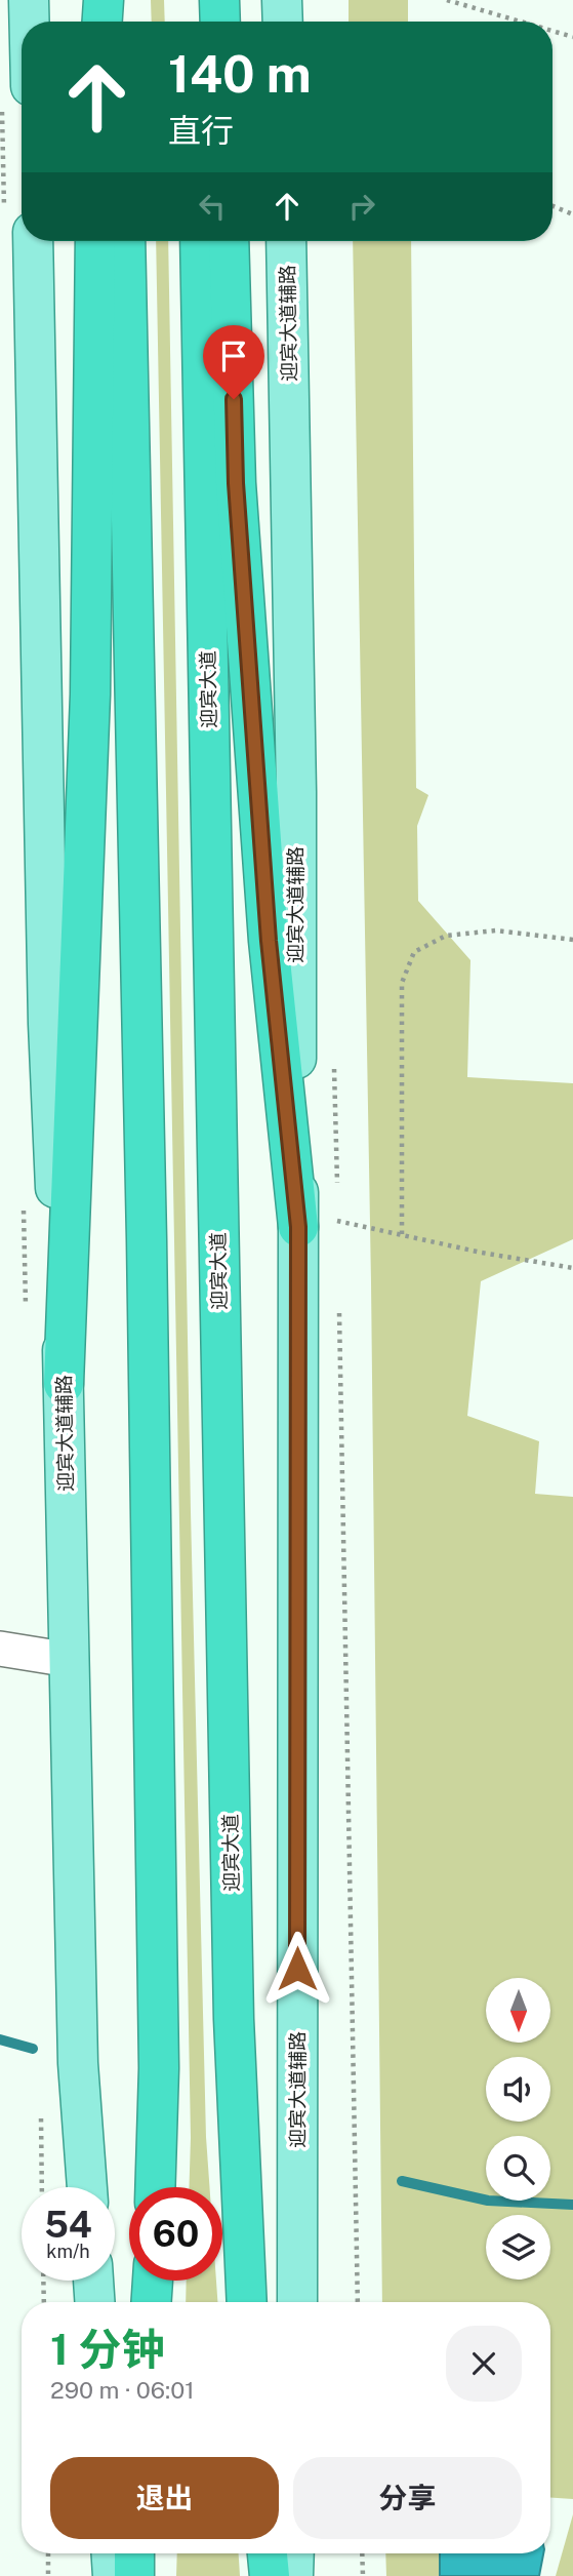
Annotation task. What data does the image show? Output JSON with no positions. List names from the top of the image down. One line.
{"streets":{"highway":["迎宾大道"],"main road":["迎宾大道辅路"]},"north":"bottom","page":{"turn":["140 m","直行"],"speed":"54 km/h","limit":"60","heading":["1 分钟","290 m · 06:01"],"buttons":["退出","分享"]}}
